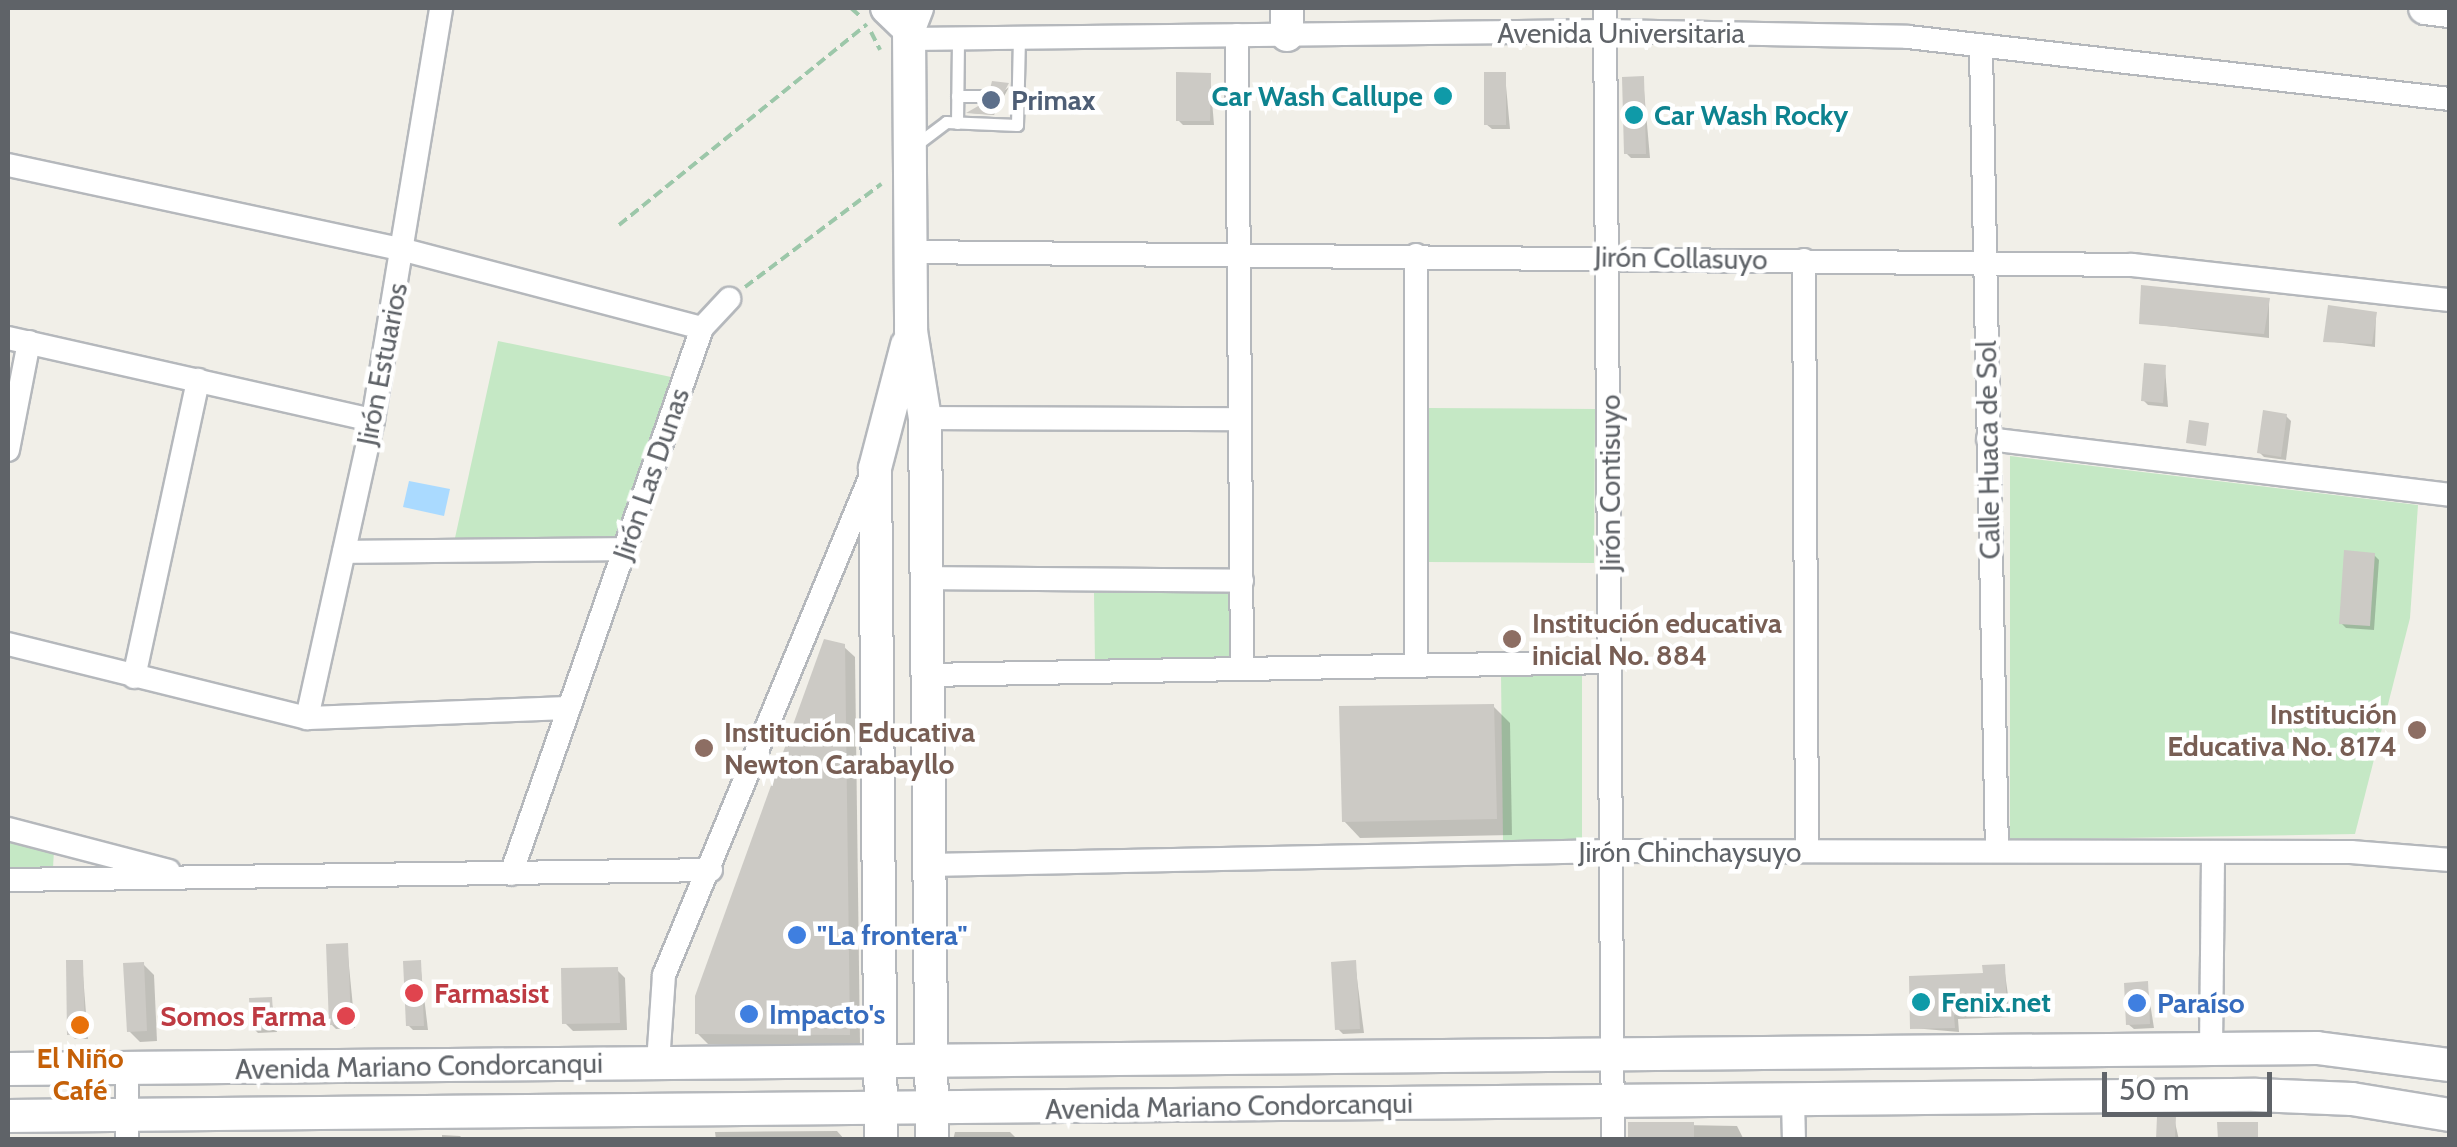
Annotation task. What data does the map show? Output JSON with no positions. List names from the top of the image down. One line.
{"streets":{"main road":["Avenida Mariano Condorcanqui"],"street":["Avenida Universitaria","Jirón Collasuyo","Jirón Estuarios","Calle Huaca de Sol","Jirón Las Dunas","Jirón Contisuyo","Jirón Chinchaysuyo"]},"crossings":[["Avenida Universitaria","Calle Huaca de Sol"],["Avenida Universitaria","Jirón Contisuyo"],["Jirón Collasuyo","Calle Huaca de Sol"],["Jirón Collasuyo","Jirón Contisuyo"],["Calle Huaca de Sol","Jirón Chinchaysuyo"],["Jirón Contisuyo","Jirón Chinchaysuyo"],["Jirón Contisuyo","Avenida Mariano Condorcanqui"]],"places":["Car Wash Callupe","Primax","Car Wash Rocky","Institución educativa inicial No. 884","Institución Educativa No. 8174","Institución Educativa Newton Carabayllo","\"La frontera\"","Farmasist","Fenix.net","Paraíso","Impacto's","Somos Farma","El Niño Café"],"scale_bar":"50 m"}
